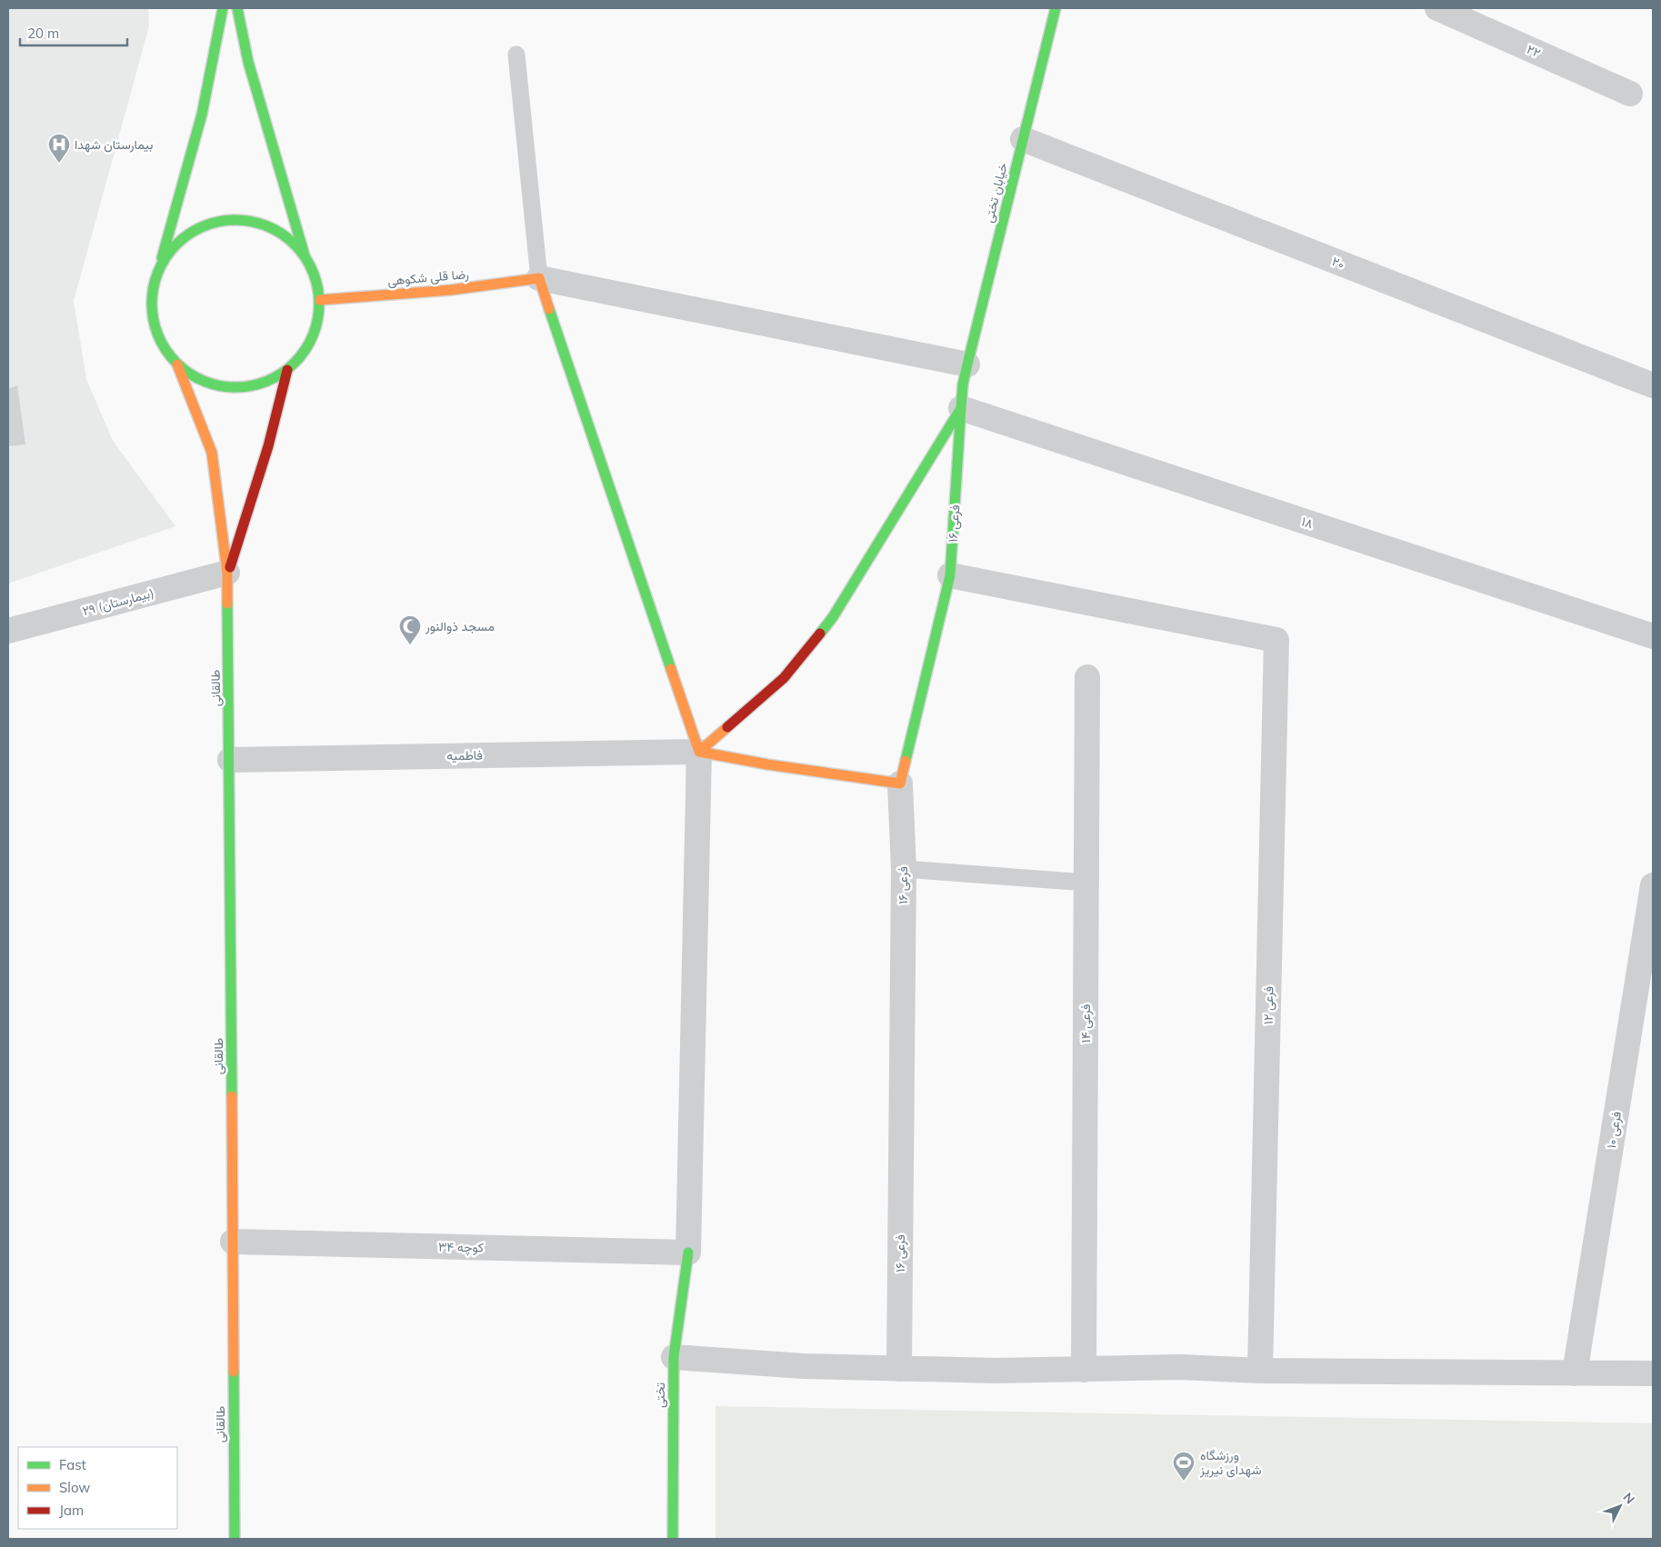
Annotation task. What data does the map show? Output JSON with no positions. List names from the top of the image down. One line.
{"streets":{"main road":["خیابان تختی","رضا قلی شکوهی","فرعی ۱۶","طالقانی","تختی"],"street":["۲۲","۲۰","۱۸","۲۹ (بیمارستان)","فاطمیه","فرعی ۱۲","فرعی ۱۴","فرعی ۱۰","کوچه ۳۴"]},"crossings":[["خیابان تختی","۲۰"],["خیابان تختی","۱۸"],["خیابان تختی","فرعی ۱۶"],["رضا قلی شکوهی","۱۸"],["۱۸","فرعی ۱۶"],["فرعی ۱۶","فرعی ۱۲"],["۲۹ (بیمارستان)","طالقانی"],["طالقانی","فاطمیه"],["طالقانی","کوچه ۳۴"],["کوچه ۳۴","تختی"]],"places":{"hospital":["بیمارستان شهدا"],"mosque":["مسجد ذوالنور"],"sports":["ورزشگاه شهدای نیریز"]},"legend":["Fast","Slow","Jam"],"scale_bar":"20 m","north":"top right"}
